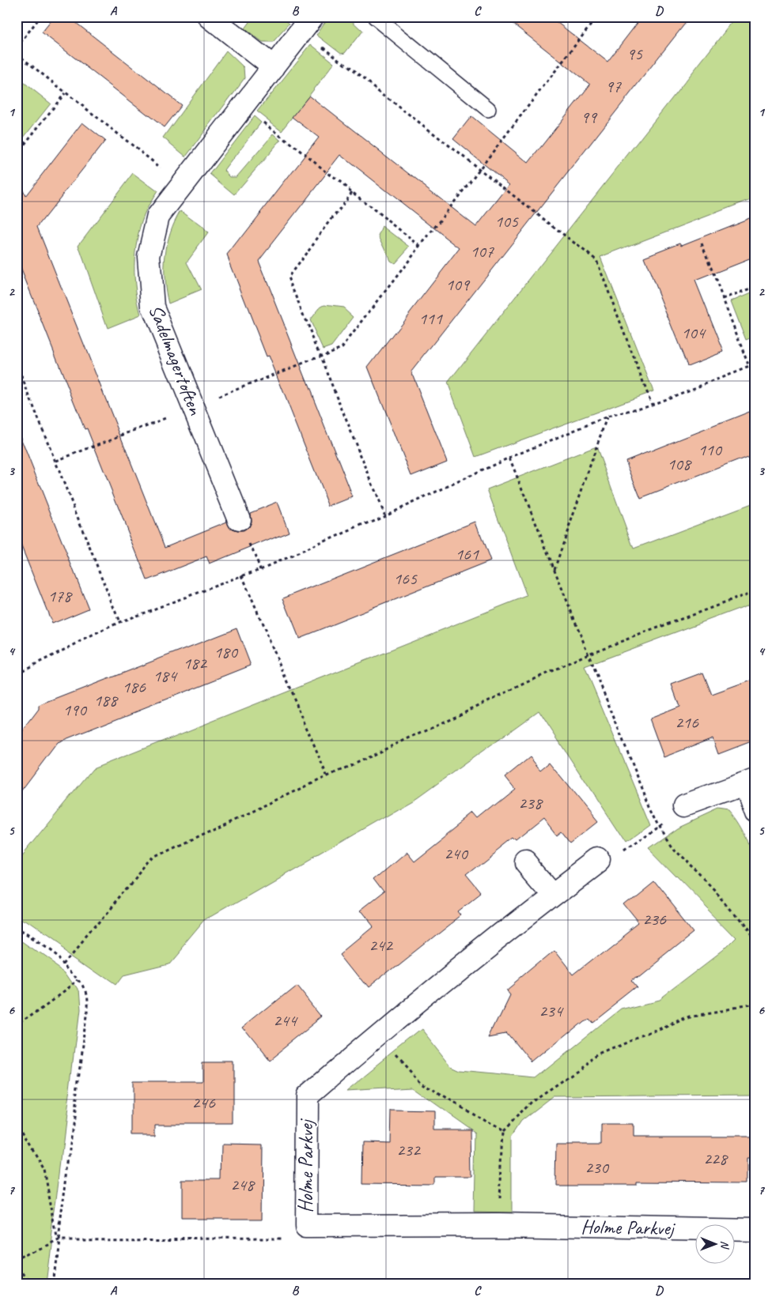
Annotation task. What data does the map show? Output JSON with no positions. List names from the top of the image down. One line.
{"streets":{"street":["Sadelmagertoften","Holme Parkvej"]},"house_numbers":["95","97","99","105","107","109","111","104","110","108","161","165","178","180","182","184","186","188","190","216","238","240","236","242","234","244","246","232","228","230","248"],"north":"right","grid":{"columns":["A","B","C","D"],"rows":["1","2","3","4","5","6","7"]}}
